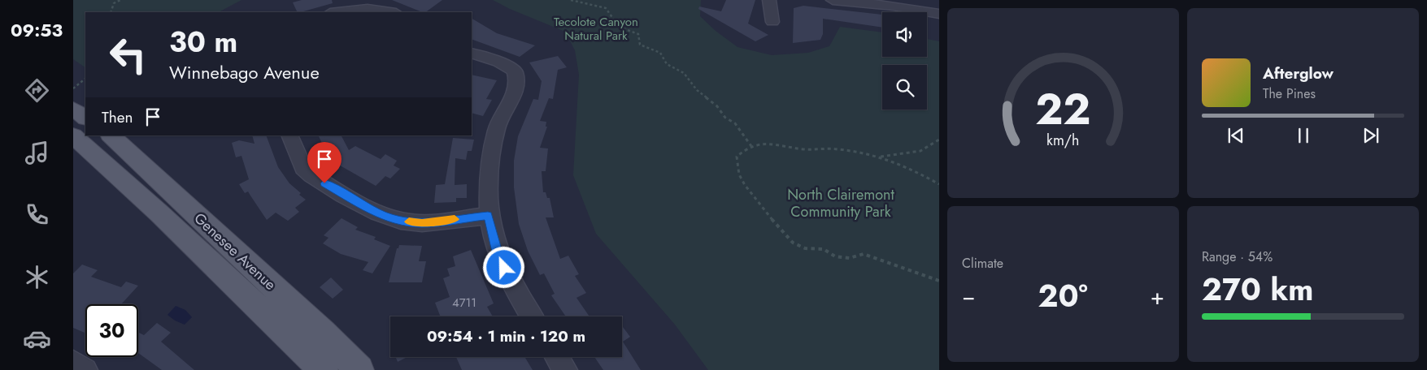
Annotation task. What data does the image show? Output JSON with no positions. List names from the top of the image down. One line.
{"streets":{"main road":["Genesee Avenue"]},"parks":["Tecolote Canyon Natural Park","North Clairemont Community Park"],"house_numbers":["4711"],"page":{"tabs":"09:53","turn":["30 m","Winnebago Avenue"],"song":["Afterglow","The Pines"],"then":"Then","tile":["Climate",["Range · 54%","270 km"]],"heat":["−","20°","+"],"limit":"30","trip":"09:54 · 1 min · 120 m","gauge":["22","km/h"]}}
